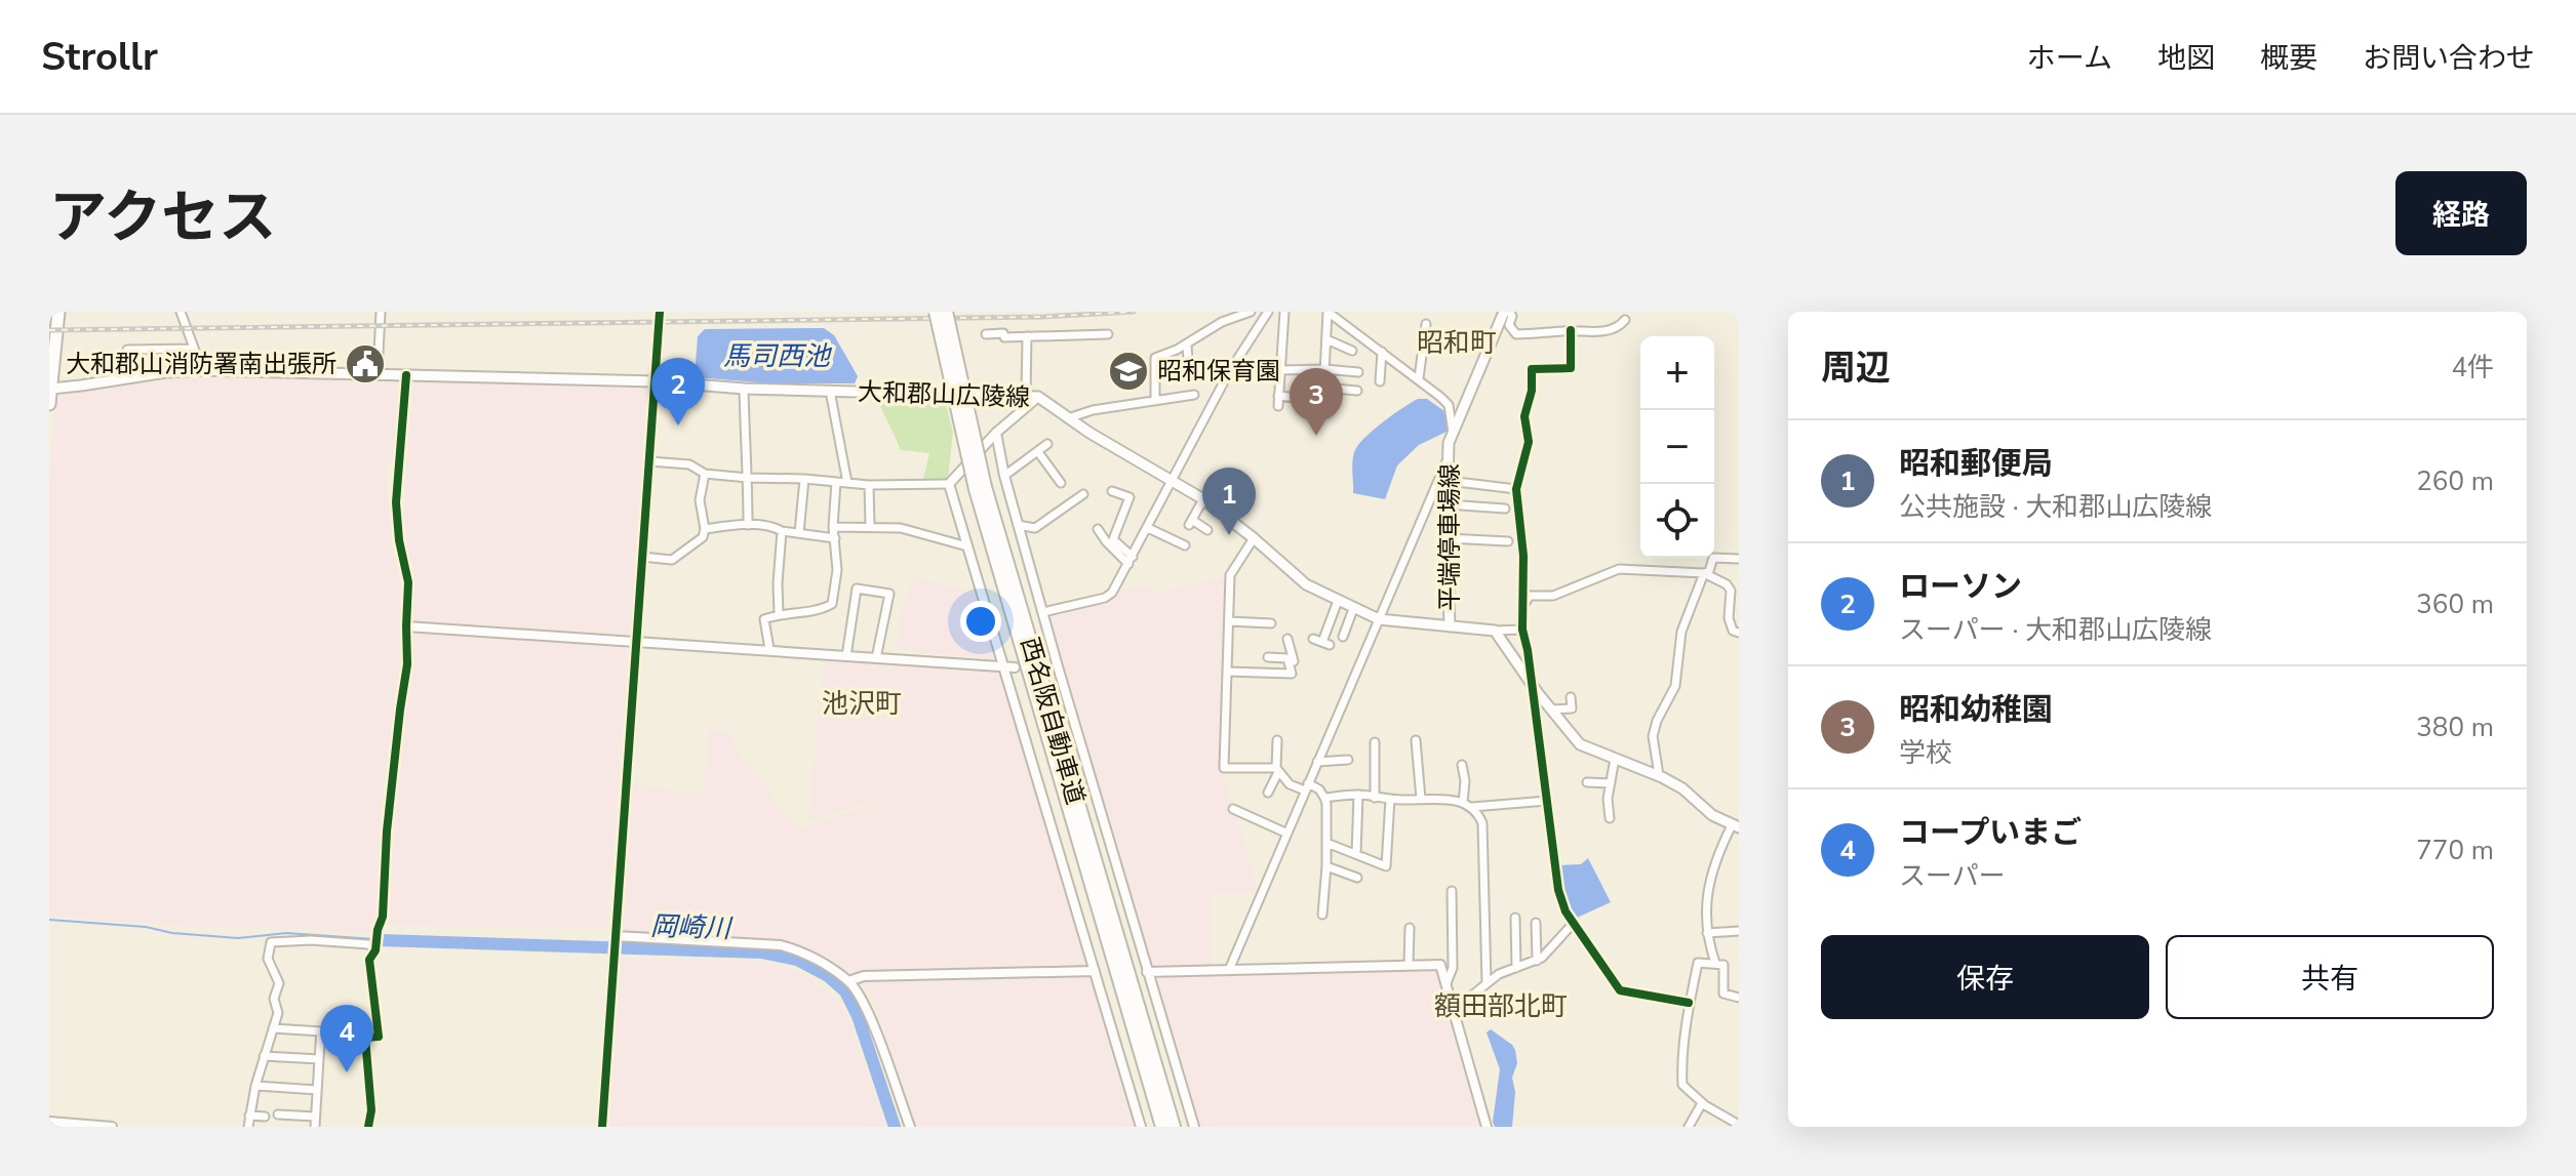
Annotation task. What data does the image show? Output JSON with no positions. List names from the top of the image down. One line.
{"streets":{"highway":["西名阪自動車道"],"main road":["大和郡山広陵線","平端停車場線"]},"crossings":[["大和郡山広陵線","平端停車場線"]],"districts":["昭和町","池沢町","額田部北町"],"water":["馬司西池","岡崎川"],"places":{"public building":["大和郡山消防署南出張所"],"school or university":["昭和保育園"]},"page":{"header":"Strollr","nav":["ホーム","地図","概要","お問い合わせ"],"title":"アクセス","buttons":["経路",["保存","共有"]],"heading":["周辺","4件"],"map_buttons":["+","−"],"pins":["2","3","1","4"],"list":[{"mark":"1","name":"昭和郵便局","note":"公共施設 · 大和郡山広陵線","value":"260 m"},{"mark":"2","name":"ローソン","note":"スーパー · 大和郡山広陵線","value":"360 m"},{"mark":"3","name":"昭和幼稚園","note":"学校","value":"380 m"},{"mark":"4","name":"コープいまご","note":"スーパー","value":"770 m"}]}}
